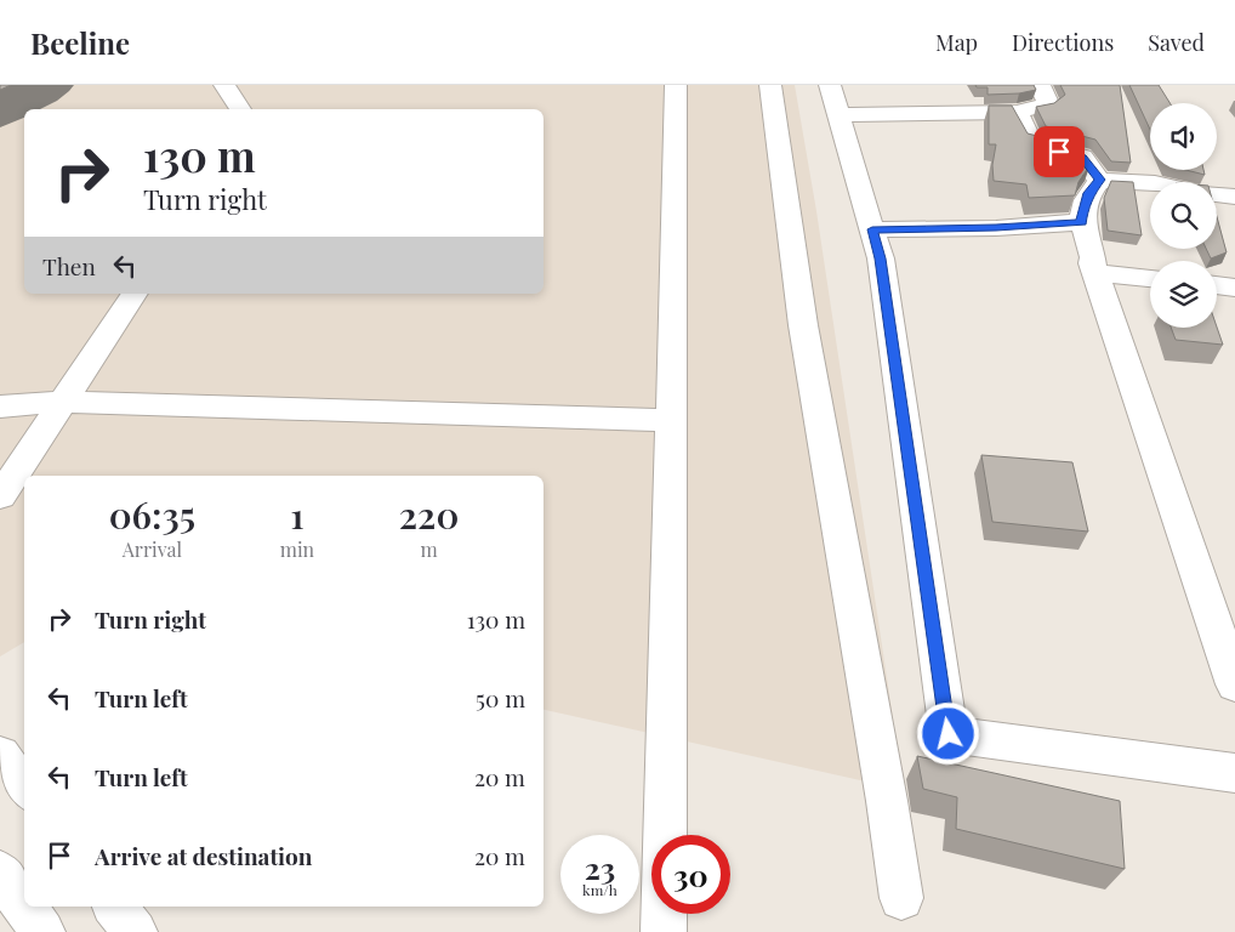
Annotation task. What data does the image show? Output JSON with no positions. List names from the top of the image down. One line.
{"page":{"header":"Beeline","nav":["Map","Directions","Saved"],"turn":["130 m","Turn right"],"then":"Then","eta":["06:35","Arrival","1","min","220","m"],"list":[{"name":"Turn right","value":"130 m"},{"name":"Turn left","value":"50 m"},{"name":"Turn left","value":"20 m"},{"name":"Arrive at destination","value":"20 m"}],"speed":"23 km/h","limit":"30"}}
